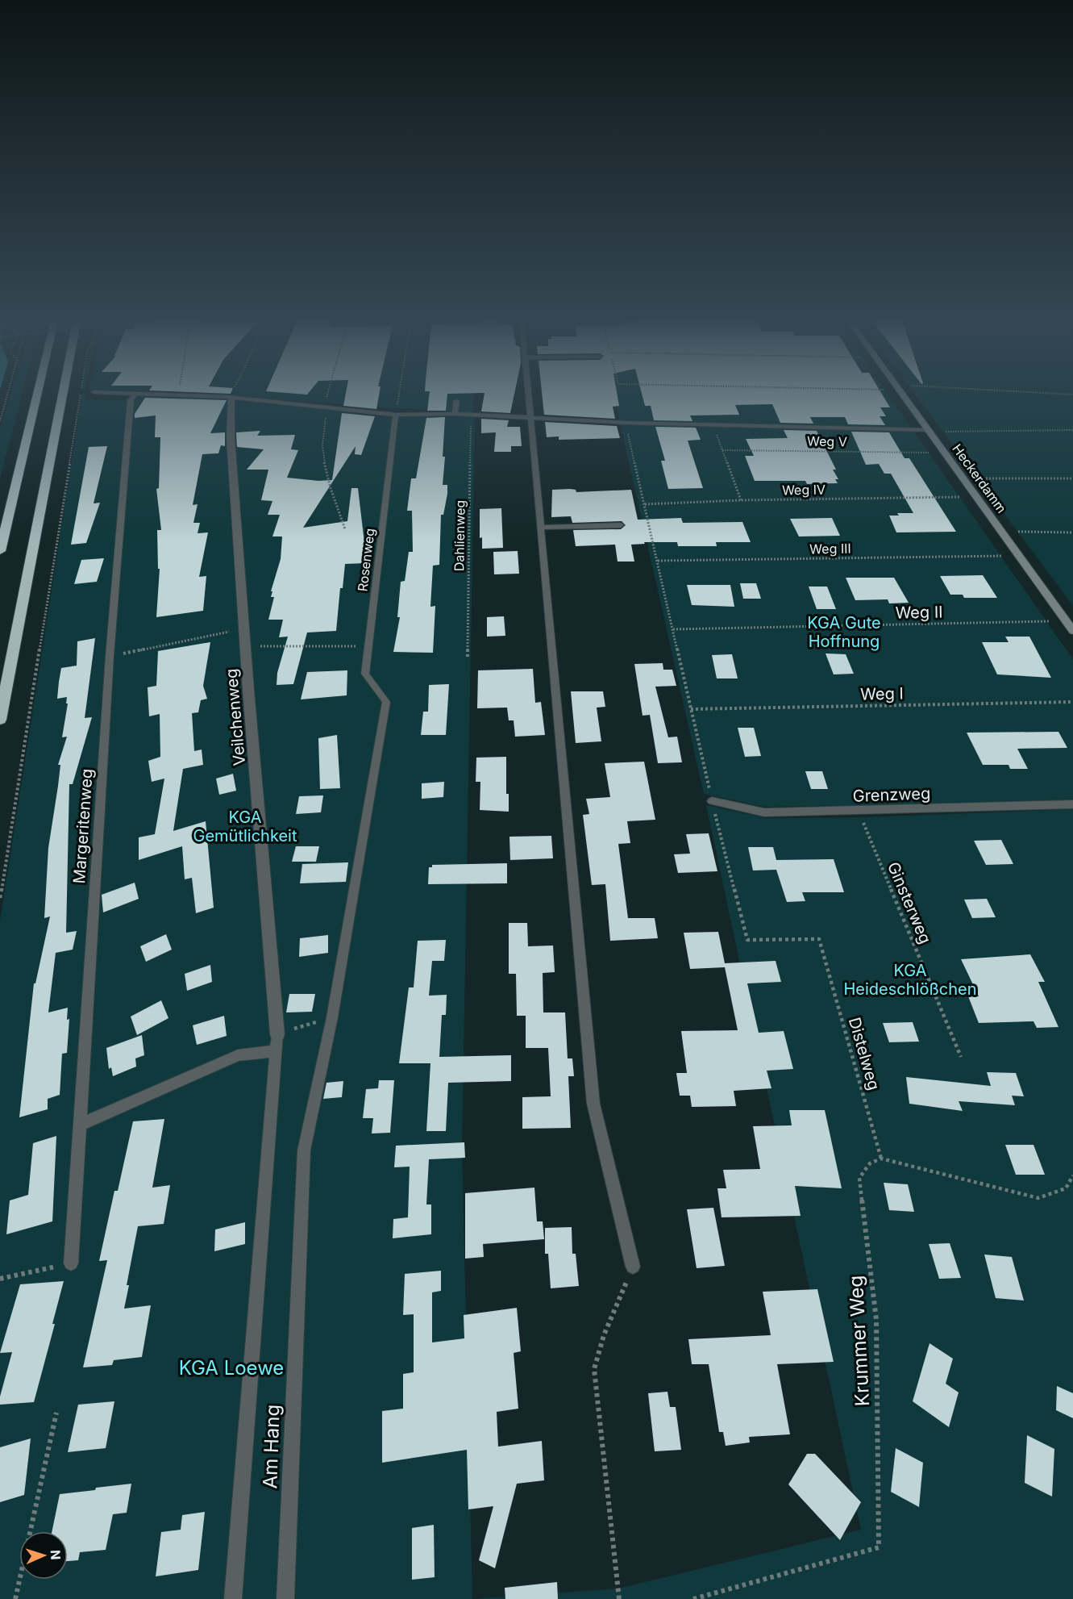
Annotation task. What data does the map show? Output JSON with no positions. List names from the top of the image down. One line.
{"streets":{"street":["Heckerdamm","Veilchenweg"],"lane":["Rosenweg","Grenzweg","Margeritenweg","Am Hang"],"path":["Weg V","Weg IV","Dahlienweg","Weg III","Weg II","Weg I","Ginsterweg","Distelweg","Krummer Weg"]},"crossings":[["Rosenweg","Am Hang"],["Grenzweg","Ginsterweg"],["Grenzweg","Distelweg"],["Distelweg","Krummer Weg"]],"parks":["KGA Gute Hoffnung","KGA Gemütlichkeit","KGA Heideschlößchen","KGA Loewe"],"north":"right"}
